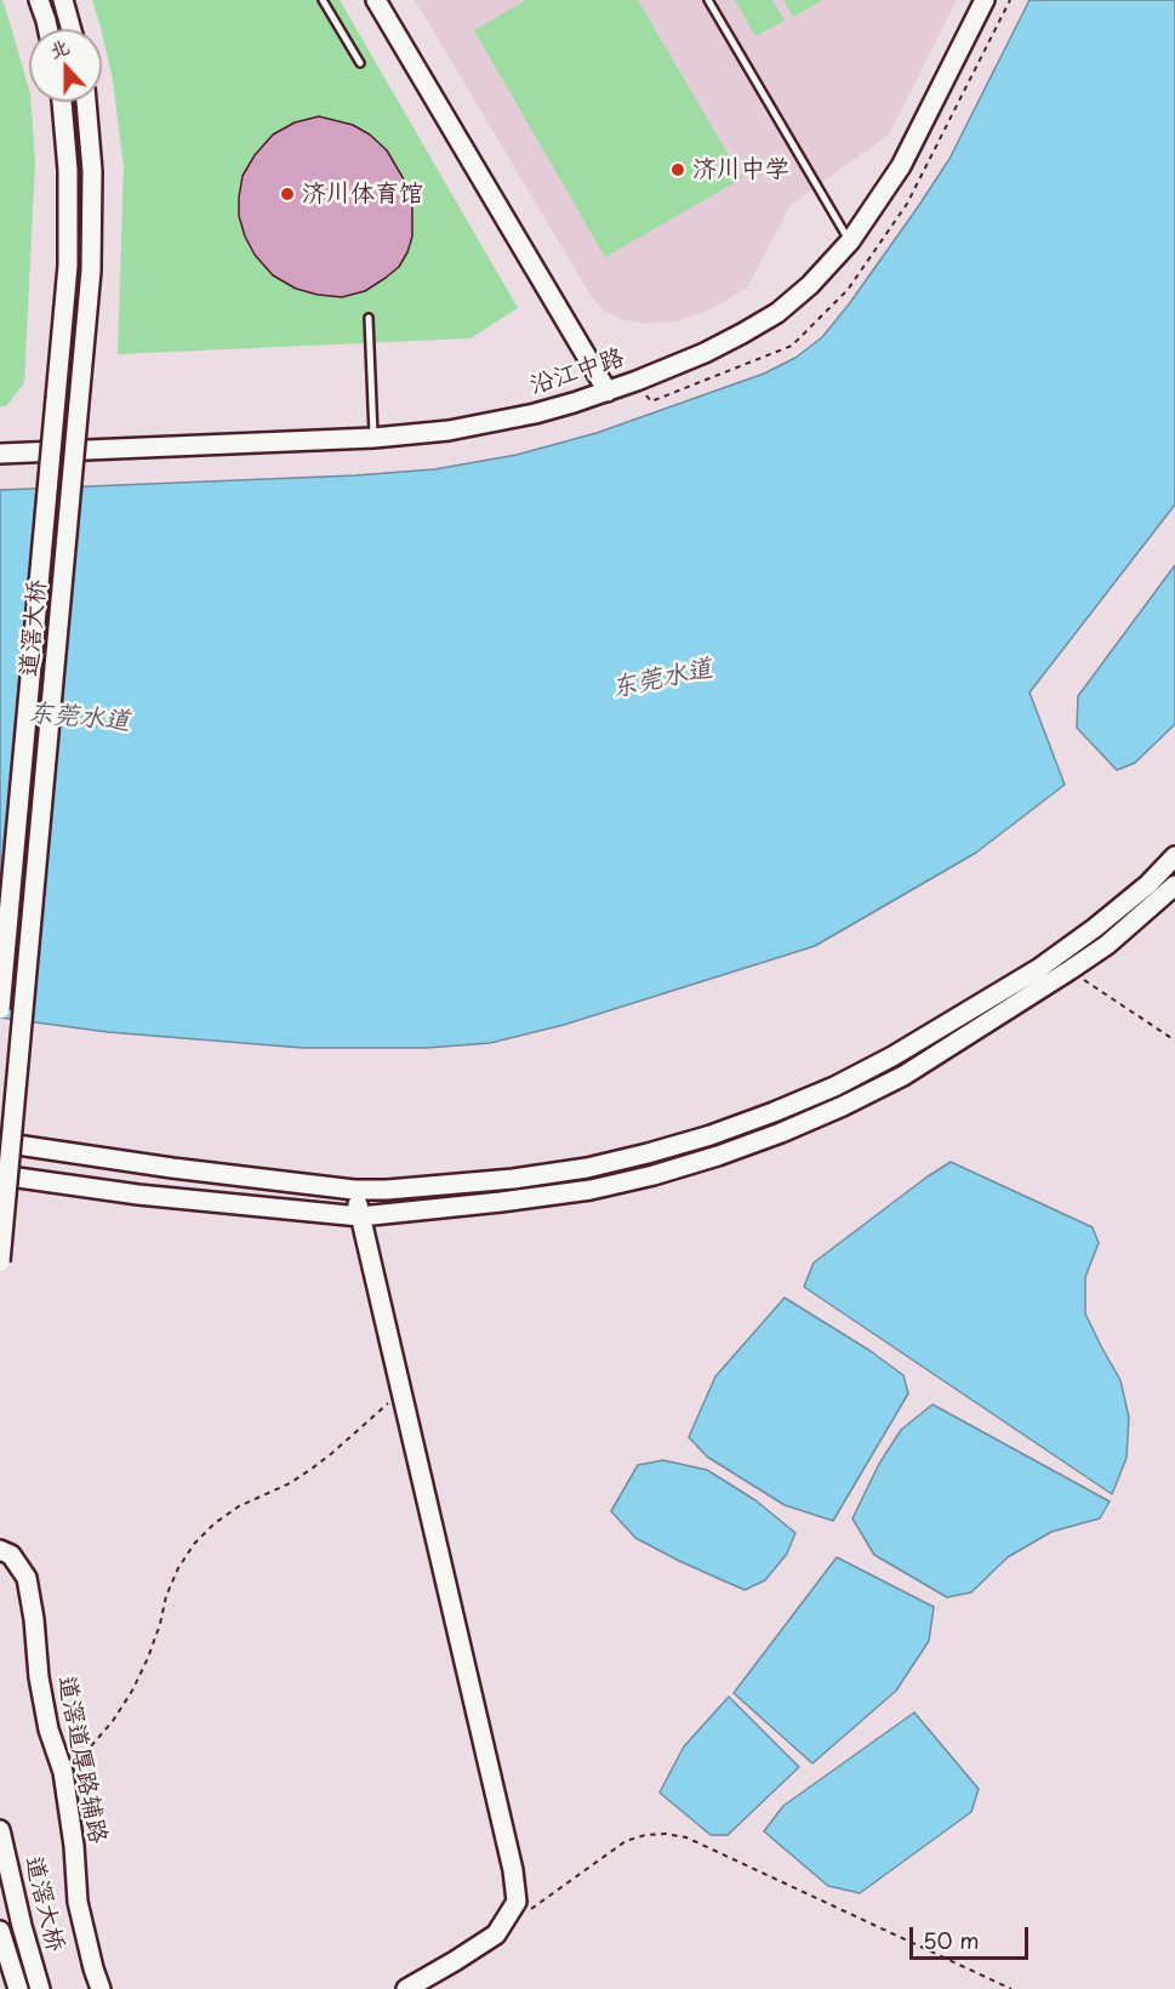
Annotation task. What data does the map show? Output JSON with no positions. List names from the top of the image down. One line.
{"streets":{"street":["沿江中路","道滘大桥","道滘道厚路辅路"]},"water":["东莞水道"],"places":["济川中学","济川体育馆"],"scale_bar":"50 m","north":"top"}
